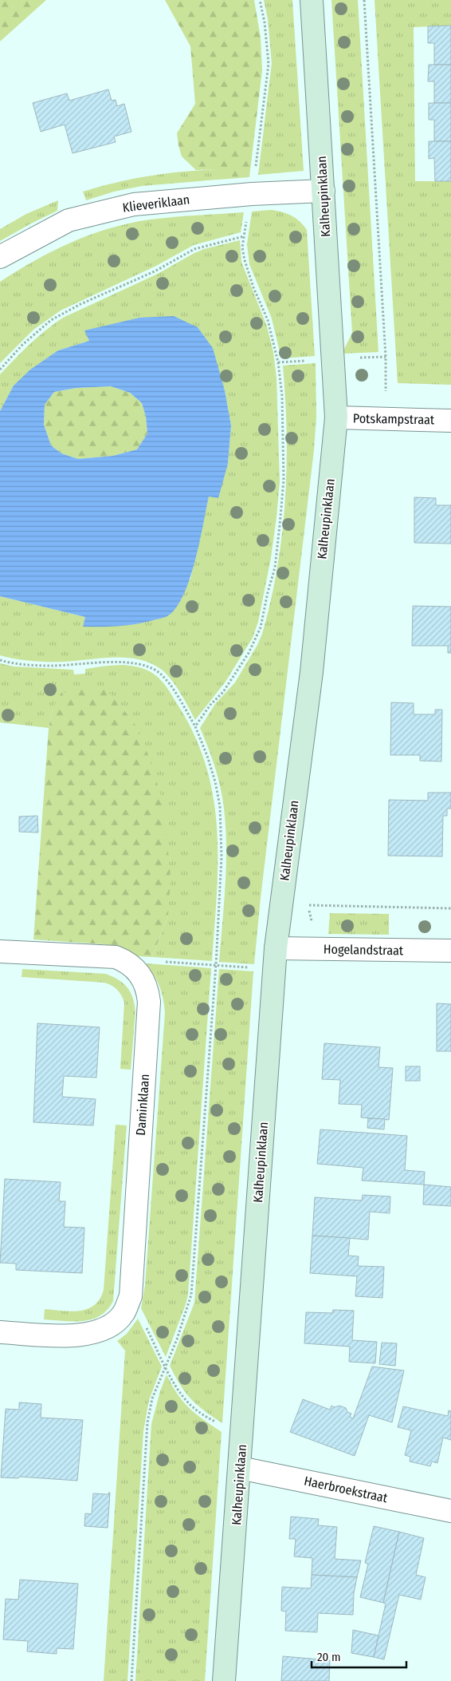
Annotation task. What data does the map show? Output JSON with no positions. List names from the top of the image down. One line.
{"streets":{"street":["Kalheupinklaan","Klieveriklaan","Potskampstraat","Hogelandstraat","Daminklaan","Haerbroekstraat"]},"crossings":[["Kalheupinklaan","Klieveriklaan"],["Kalheupinklaan","Potskampstraat"],["Kalheupinklaan","Hogelandstraat"],["Kalheupinklaan","Haerbroekstraat"]],"scale_bar":"20 m"}
